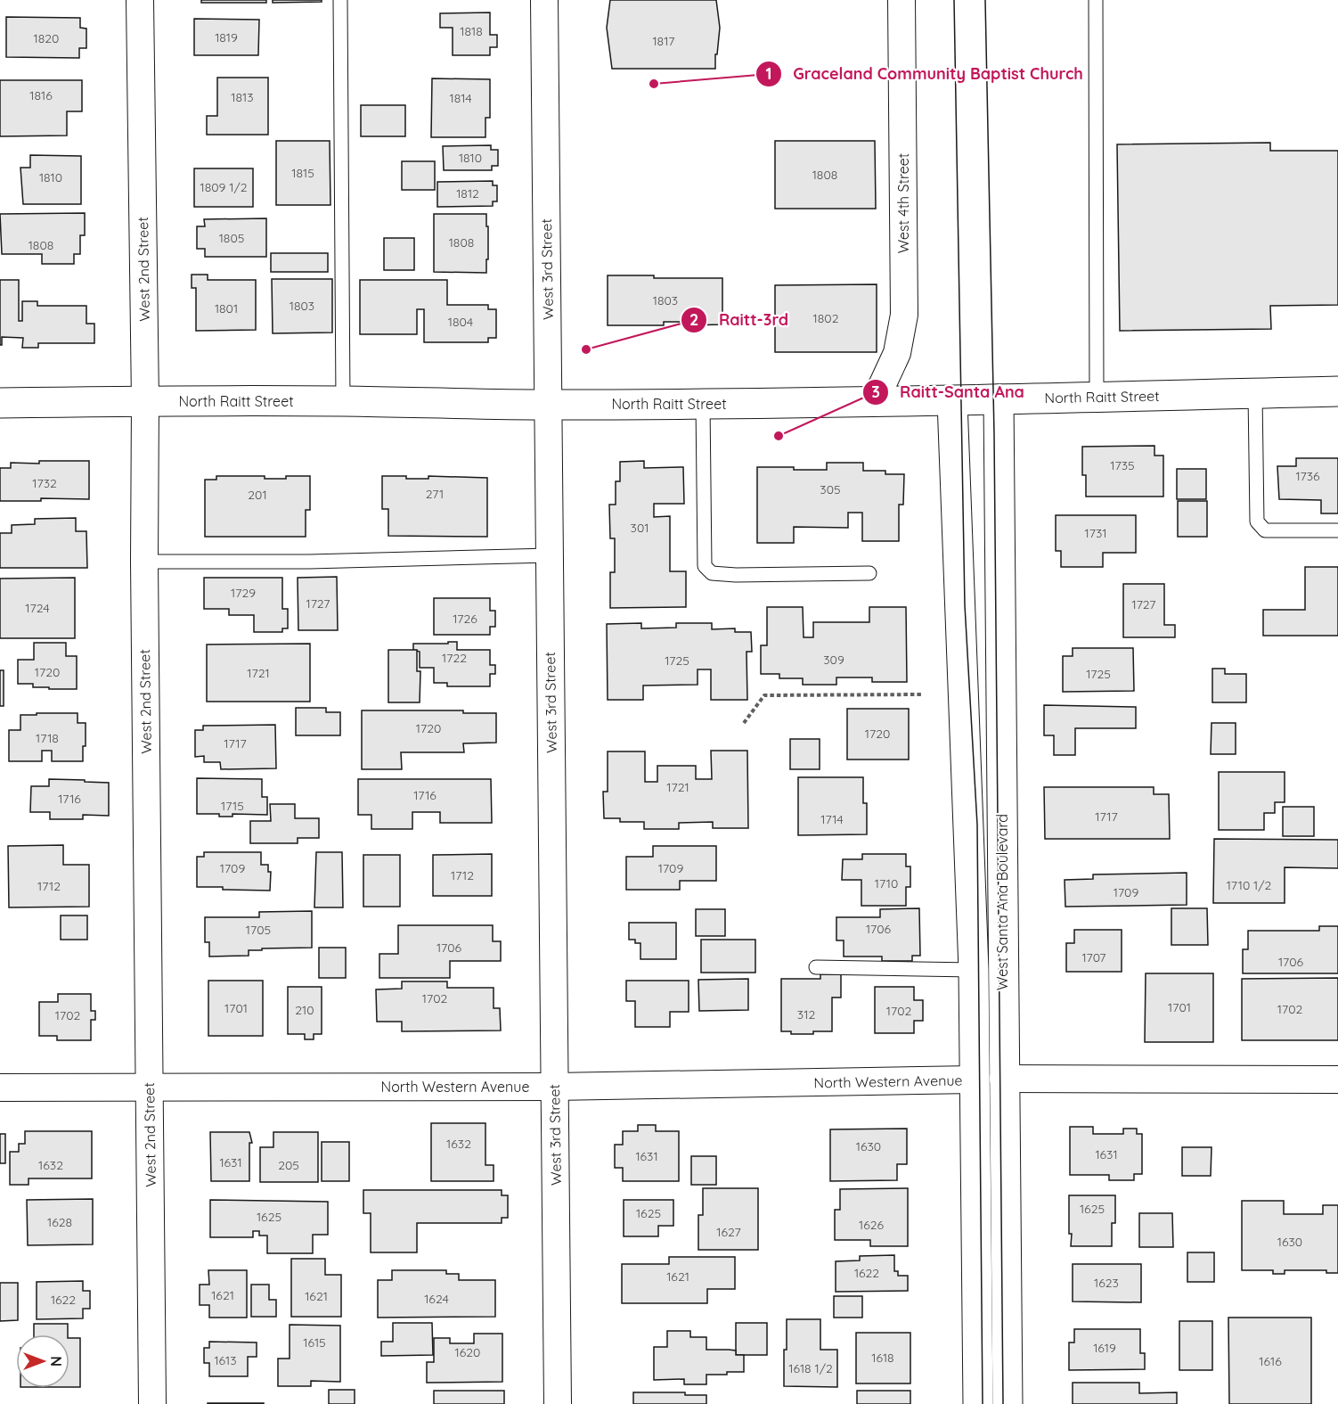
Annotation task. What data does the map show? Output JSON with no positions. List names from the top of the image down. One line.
{"streets":{"main road":["North Raitt Street","West Santa Ana Boulevard"],"street":["West 4th Street","West 2nd Street","West 3rd Street","North Western Avenue"]},"crossings":[["West 4th Street","North Raitt Street"],["West 2nd Street","North Raitt Street"],["West 2nd Street","North Western Avenue"],["West 3rd Street","North Raitt Street"],["West 3rd Street","North Western Avenue"],["North Raitt Street","West Santa Ana Boulevard"],["West Santa Ana Boulevard","North Western Avenue"]],"places":["Graceland Community Baptist Church","Raitt-3rd","Raitt-Santa Ana"],"house_numbers":["1818","1819","1820","1817","1816","1813","1814","1810","1815","1808","1810","1809 1/2","1812","1805","1808","1808","1803","1803","1801","1802","1804","1735","1736","1732","305","271","201","301","1731","1729","1727","1727","1724","1726","1722","309","1725","1720","1721","1725","1720","1720","1718","1717","1721","1716","1716","1715","1717","1714","1709","1709","1712","1710","1710 1/2","1712","1709","1706","1705","1706","1707","1706","1702","1701","1701","1702","210","1702","312","1702","1632","1630","1631","1631","1631","1632","205","1625","1625","1625","1628","1626","1627","1630","1622","1621","1623","1621","1621","1624","1622","1615","1619","1620","1618","1613","1616","1618 1/2"],"north":"right"}
